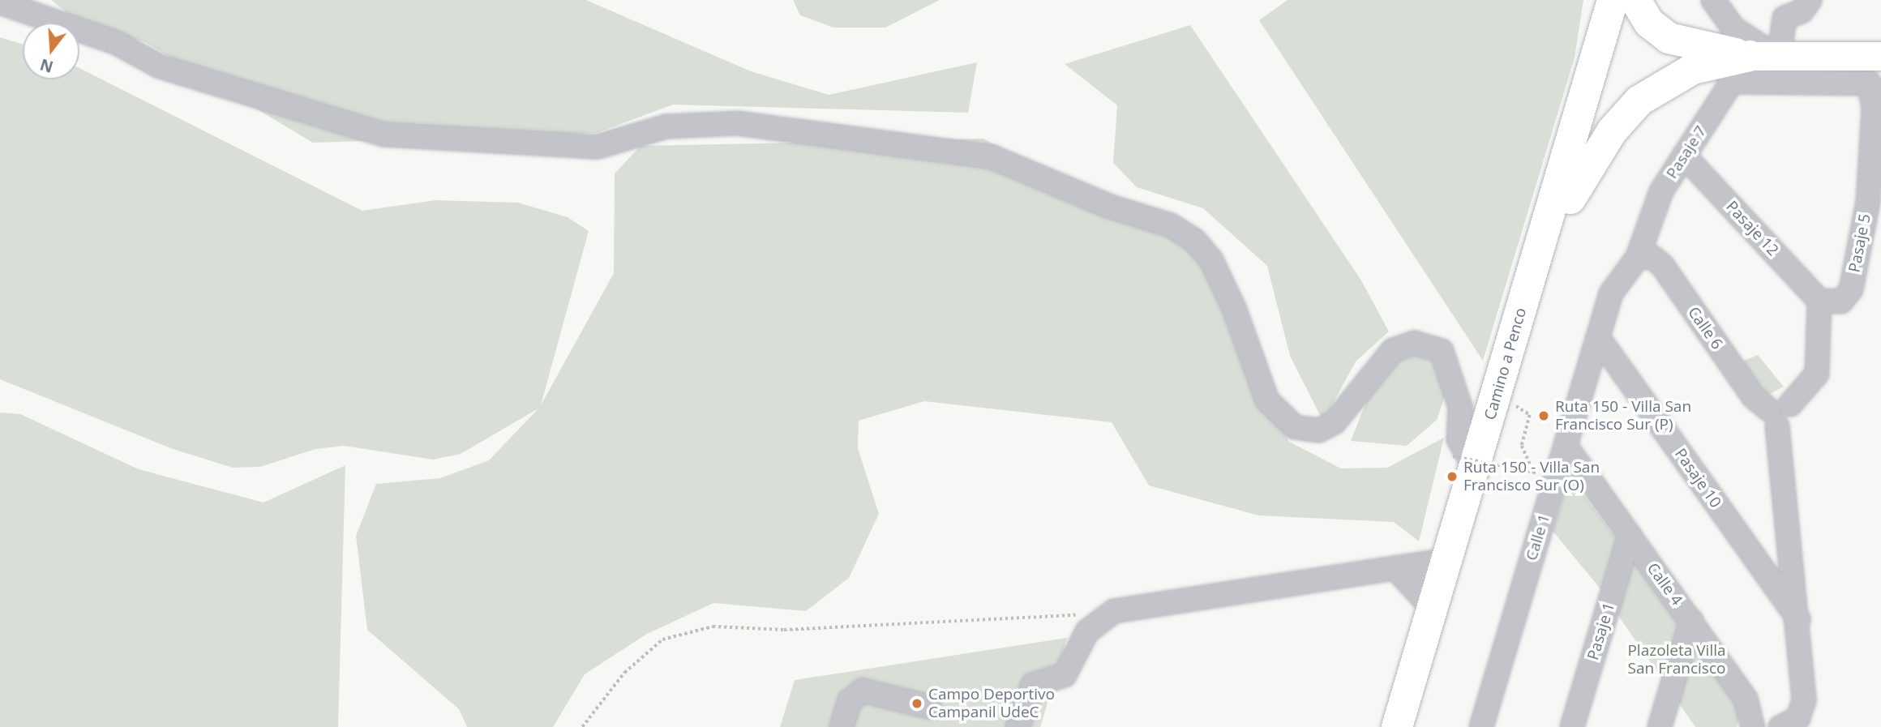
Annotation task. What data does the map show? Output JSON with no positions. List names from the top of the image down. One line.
{"streets":{"highway":["Camino a Penco"],"street":["Pasaje 7","Pasaje 12","Pasaje 5","Calle 6","Pasaje 10","Calle 1","Calle 4","Pasaje 1"]},"crossings":[["Pasaje 7","Pasaje 12"],["Pasaje 7","Pasaje 5"],["Pasaje 7","Calle 6"],["Pasaje 7","Calle 1"],["Pasaje 12","Pasaje 5"],["Calle 6","Calle 1"],["Pasaje 10","Calle 1"],["Calle 1","Calle 4"],["Calle 4","Pasaje 1"]],"parks":["Plazoleta Villa San Francisco"],"places":["Ruta 150 - Villa San Francisco Sur (P)","Ruta 150 - Villa San Francisco Sur (O)","Campo Deportivo Campanil UdeC"],"north":"bottom"}
